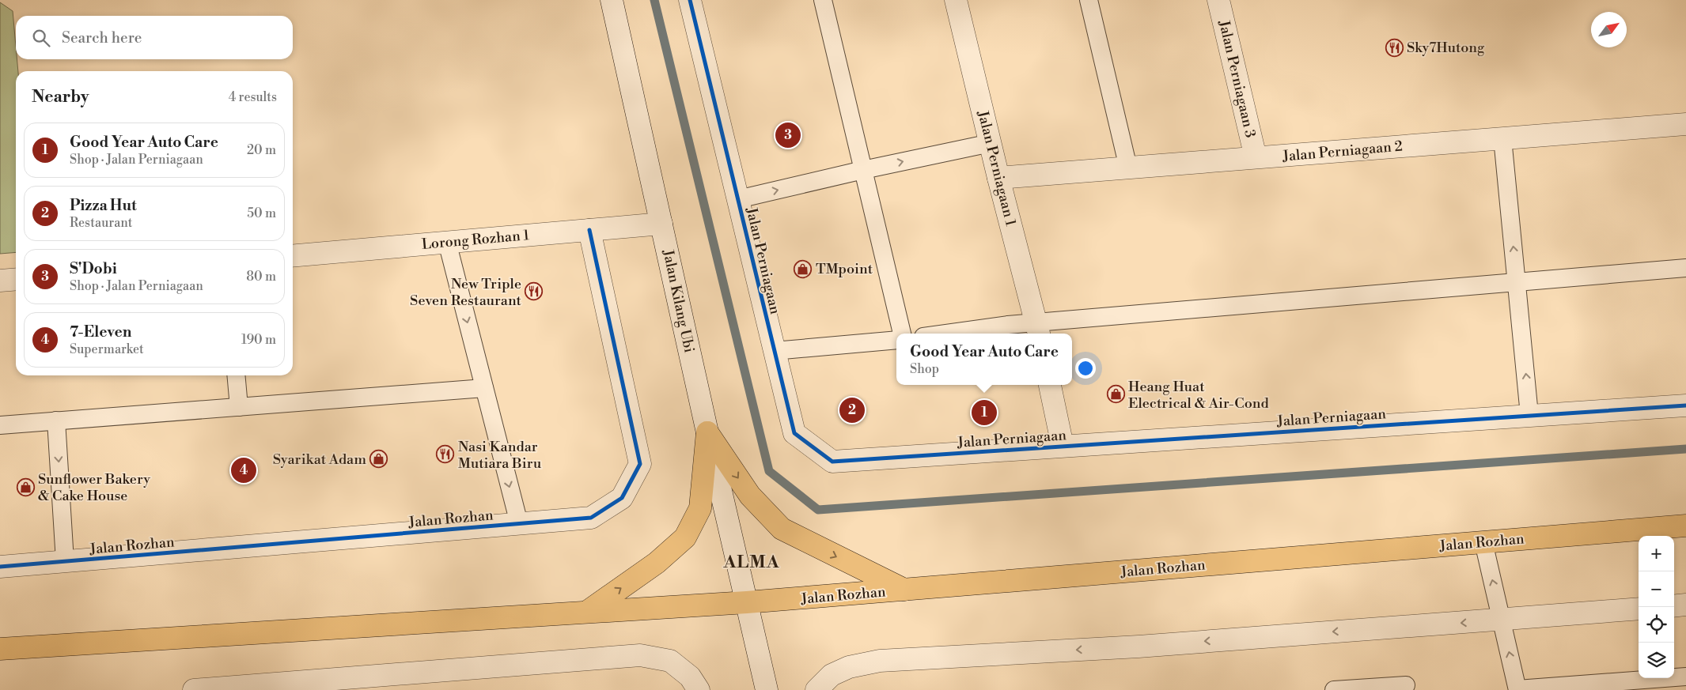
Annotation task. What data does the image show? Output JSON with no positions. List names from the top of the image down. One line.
{"streets":{"main road":["Jalan Rozhan"],"street":["Jalan Perniagaan 3","Jalan Perniagaan 2","Jalan Perniagaan 1","Lorong Rozhan 1","Jalan Perniagaan","Jalan Kilang Ubi"]},"crossings":[["Jalan Perniagaan 3","Jalan Perniagaan 2"],["Jalan Perniagaan 2","Jalan Perniagaan 1"],["Lorong Rozhan 1","Jalan Kilang Ubi"],["Lorong Rozhan 1","Jalan Rozhan"],["Jalan Kilang Ubi","Jalan Rozhan"]],"districts":["ALMA"],"places":{"restaurant":["Sky7Hutong","New Triple Seven Restaurant","Nasi Kandar Mutiara Biru"],"shop":["TMpoint","Heang Huat Electrical & Air-Cond","Syarikat Adam","Sunflower Bakery & Cake House"]},"north":"top right","page":{"search":"Search here","heading":["Nearby","4 results"],"pins":["3","2","1","4"],"list":[{"mark":"1","name":"Good Year Auto Care","note":"Shop · Jalan Perniagaan","value":"20 m"},{"mark":"2","name":"Pizza Hut","note":"Restaurant","value":"50 m"},{"mark":"3","name":"S'Dobi","note":"Shop · Jalan Perniagaan","value":"80 m"},{"mark":"4","name":"7-Eleven","note":"Supermarket","value":"190 m"}],"popup":["Good Year Auto Care","Shop"],"map_buttons":["+","−"]}}
